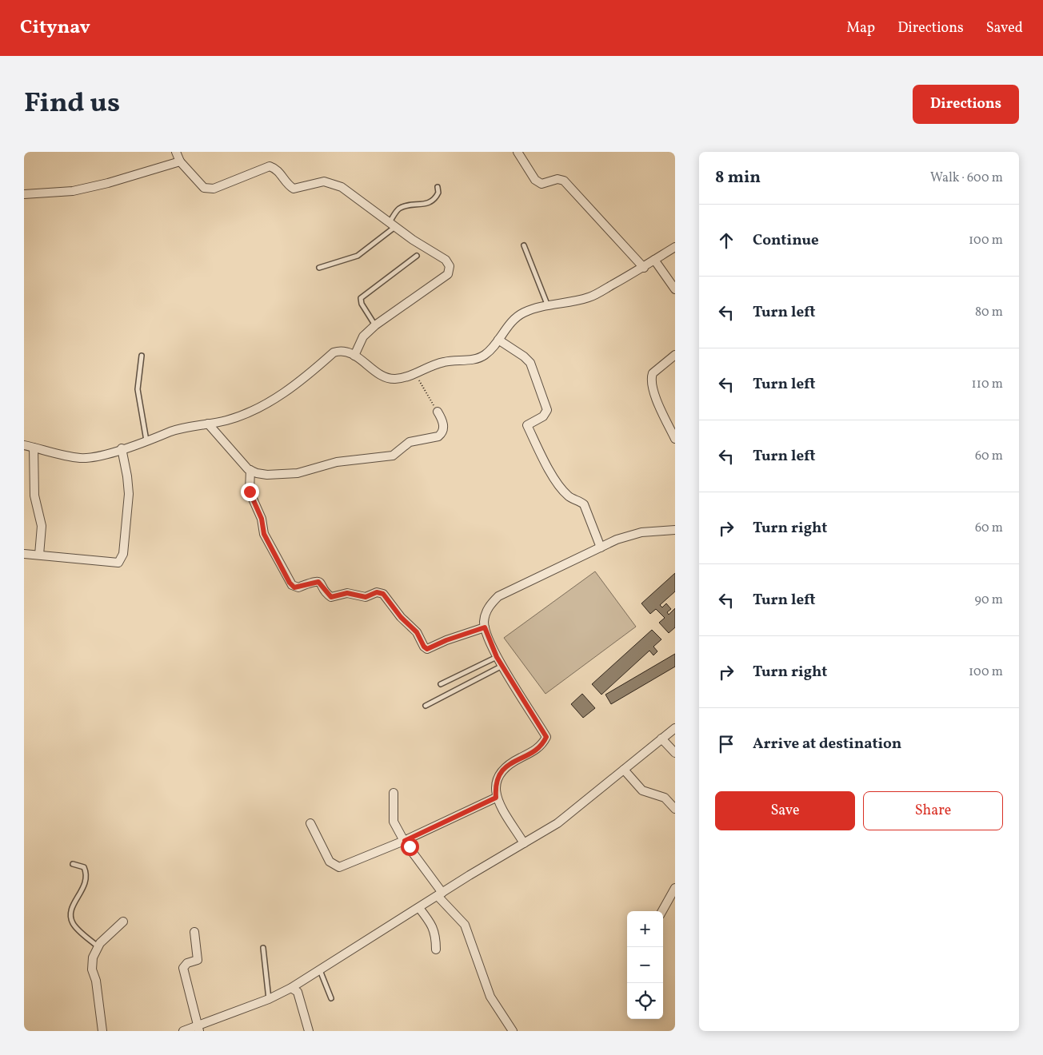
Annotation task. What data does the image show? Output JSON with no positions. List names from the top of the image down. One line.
{"page":{"header":"Citynav","nav":["Map","Directions","Saved"],"title":"Find us","buttons":["Directions",["Save","Share"]],"heading":["8 min","Walk · 600 m"],"list":[["Continue","100 m"],["Turn left","80 m"],["Turn left","110 m"],["Turn left","60 m"],["Turn right","60 m"],["Turn left","90 m"],["Turn right","100 m"],"Arrive at destination"],"map_buttons":["+","−"]}}
